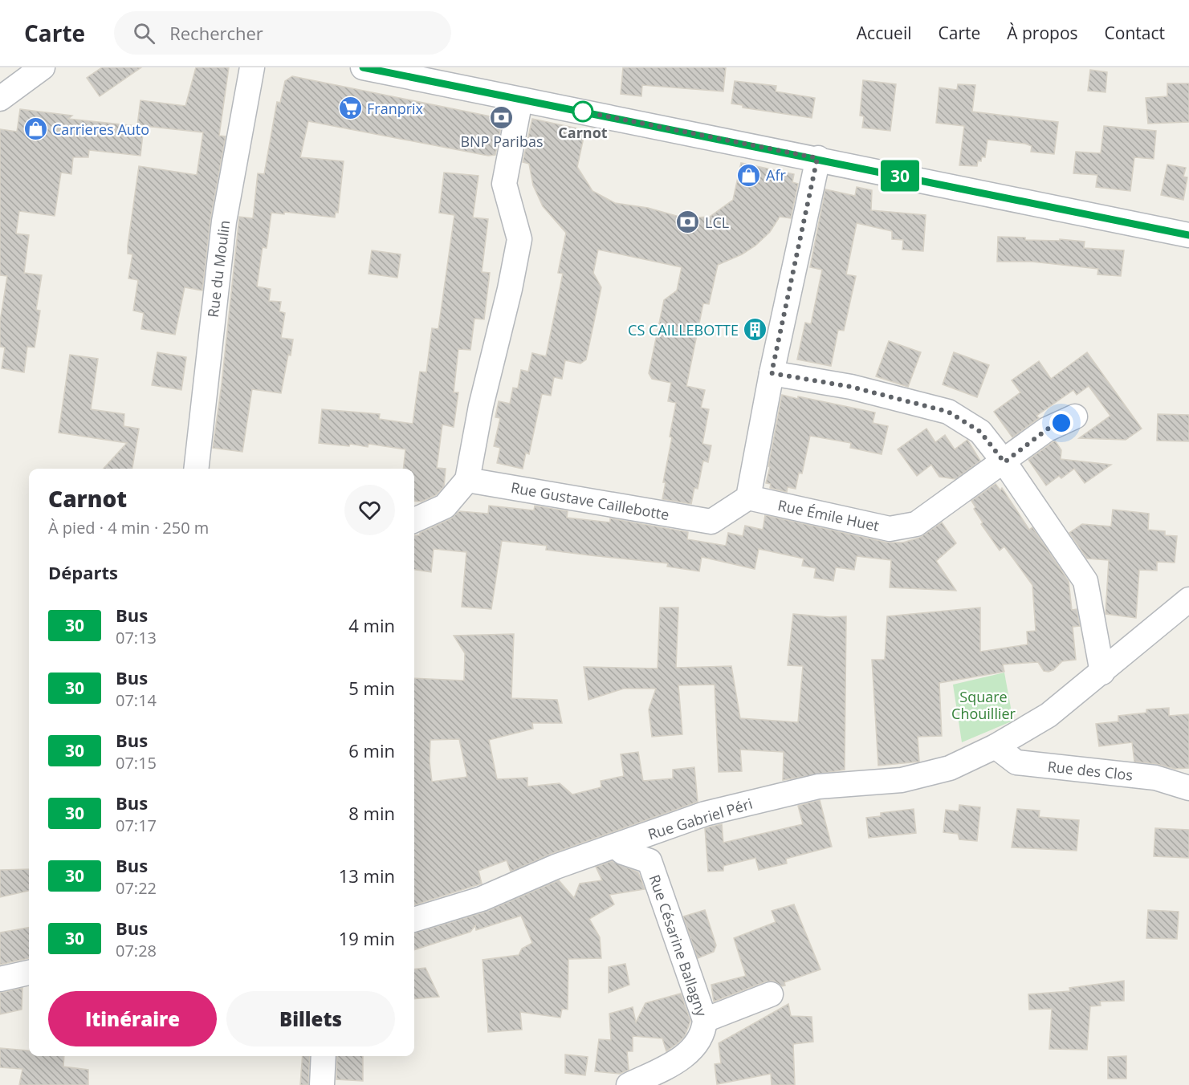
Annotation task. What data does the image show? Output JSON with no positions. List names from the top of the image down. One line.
{"streets":{"street":["Rue du Moulin","Rue Gustave Caillebotte","Rue Émile Huet","Rue des Clos","Rue Gabriel Péri","Rue Césarine Ballagny"]},"crossings":[["Rue Gustave Caillebotte","Rue Émile Huet"],["Rue des Clos","Rue Gabriel Péri"],["Rue Gabriel Péri","Rue Césarine Ballagny"]],"parks":["Square Chouillier"],"places":{"supermarket":["Franprix"],"other":["Carnot"],"bank":["BNP Paribas","LCL"],"shop":["Carrieres Auto","Afr"],"building":["CS CAILLEBOTTE"]},"lines":["bus line 30"],"page":{"header":"Carte","search":"Rechercher","nav":["Accueil","Carte","À propos","Contact"],"on_map":"30","heading":[["Carnot","À pied · 4 min · 250 m"],"Départs"],"list":[{"mark":"30","name":"Bus","note":"07:13","value":"4 min"},{"mark":"30","name":"Bus","note":"07:14","value":"5 min"},{"mark":"30","name":"Bus","note":"07:15","value":"6 min"},{"mark":"30","name":"Bus","note":"07:17","value":"8 min"},{"mark":"30","name":"Bus","note":"07:22","value":"13 min"},{"mark":"30","name":"Bus","note":"07:28","value":"19 min"}],"buttons":["Itinéraire","Billets"]}}
